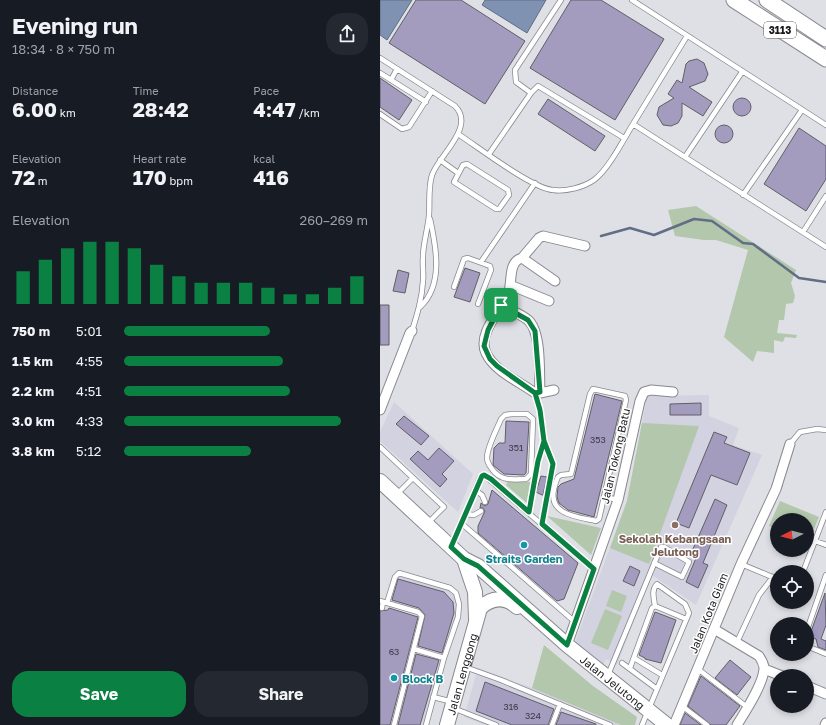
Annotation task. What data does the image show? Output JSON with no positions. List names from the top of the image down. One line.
{"streets":{"highway":["3113"],"main road":["Jalan Lenggong","Jalan Jelutong"],"street":["Jalan Tokong Batu","Jalan Kota Giam"]},"crossings":[["Jalan Tokong Batu","Jalan Jelutong"],["Jalan Lenggong","Jalan Jelutong"]],"places":["Sekolah Kebangsaan Jelutong","Straits Garden","Block B"],"house_numbers":["353","351","63","316","324"],"north":"left","page":{"heading":["Evening run","18:34 · 8 × 750 m"],"stats":[["Distance","6.00 km"],["Time","28:42"],["Pace","4:47 /km"],["Elevation","72 m"],["Heart rate","170 bpm"],["kcal","416"]],"chart":["Elevation","260–269 m"],"list":[{"name":"750 m","note":"5:01"},{"name":"1.5 km","note":"4:55"},{"name":"2.2 km","note":"4:51"},{"name":"3.0 km","note":"4:33"},{"name":"3.8 km","note":"5:12"}],"map_buttons":["+","−"],"buttons":["Save","Share"]}}
